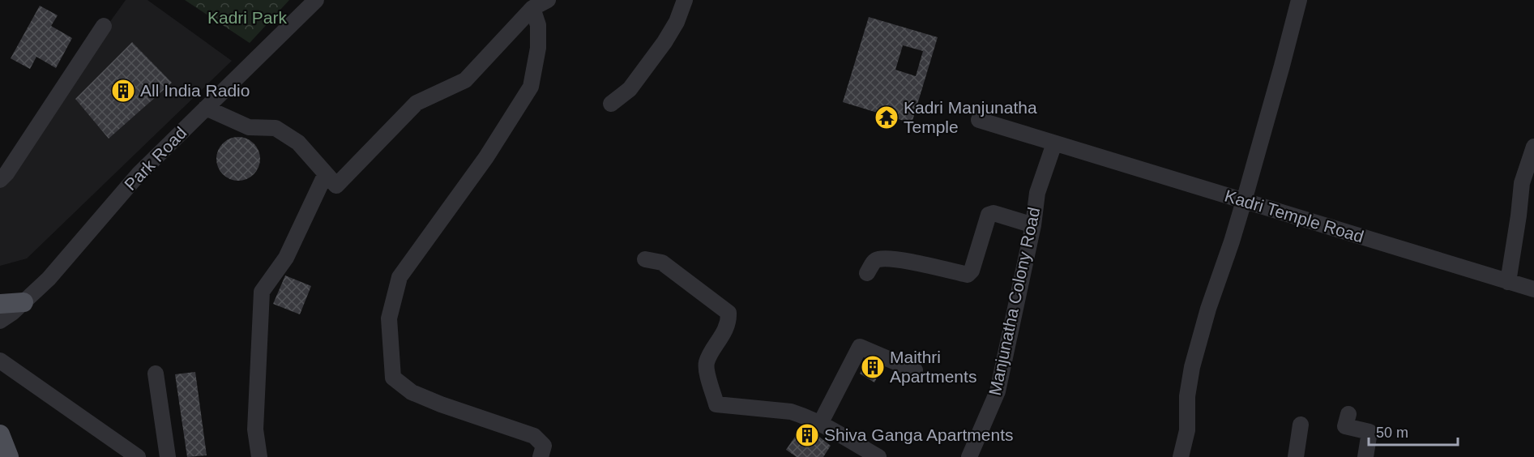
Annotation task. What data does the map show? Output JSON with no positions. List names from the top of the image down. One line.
{"streets":{"street":["Park Road","Kadri Temple Road","Manjunatha Colony Road"]},"crossings":[["Kadri Temple Road","Manjunatha Colony Road"]],"parks":["Kadri Park"],"places":{"building":["All India Radio","Maithri Apartments","Shiva Ganga Apartments"],"temple":["Kadri Manjunatha Temple"]},"scale_bar":"50 m"}
